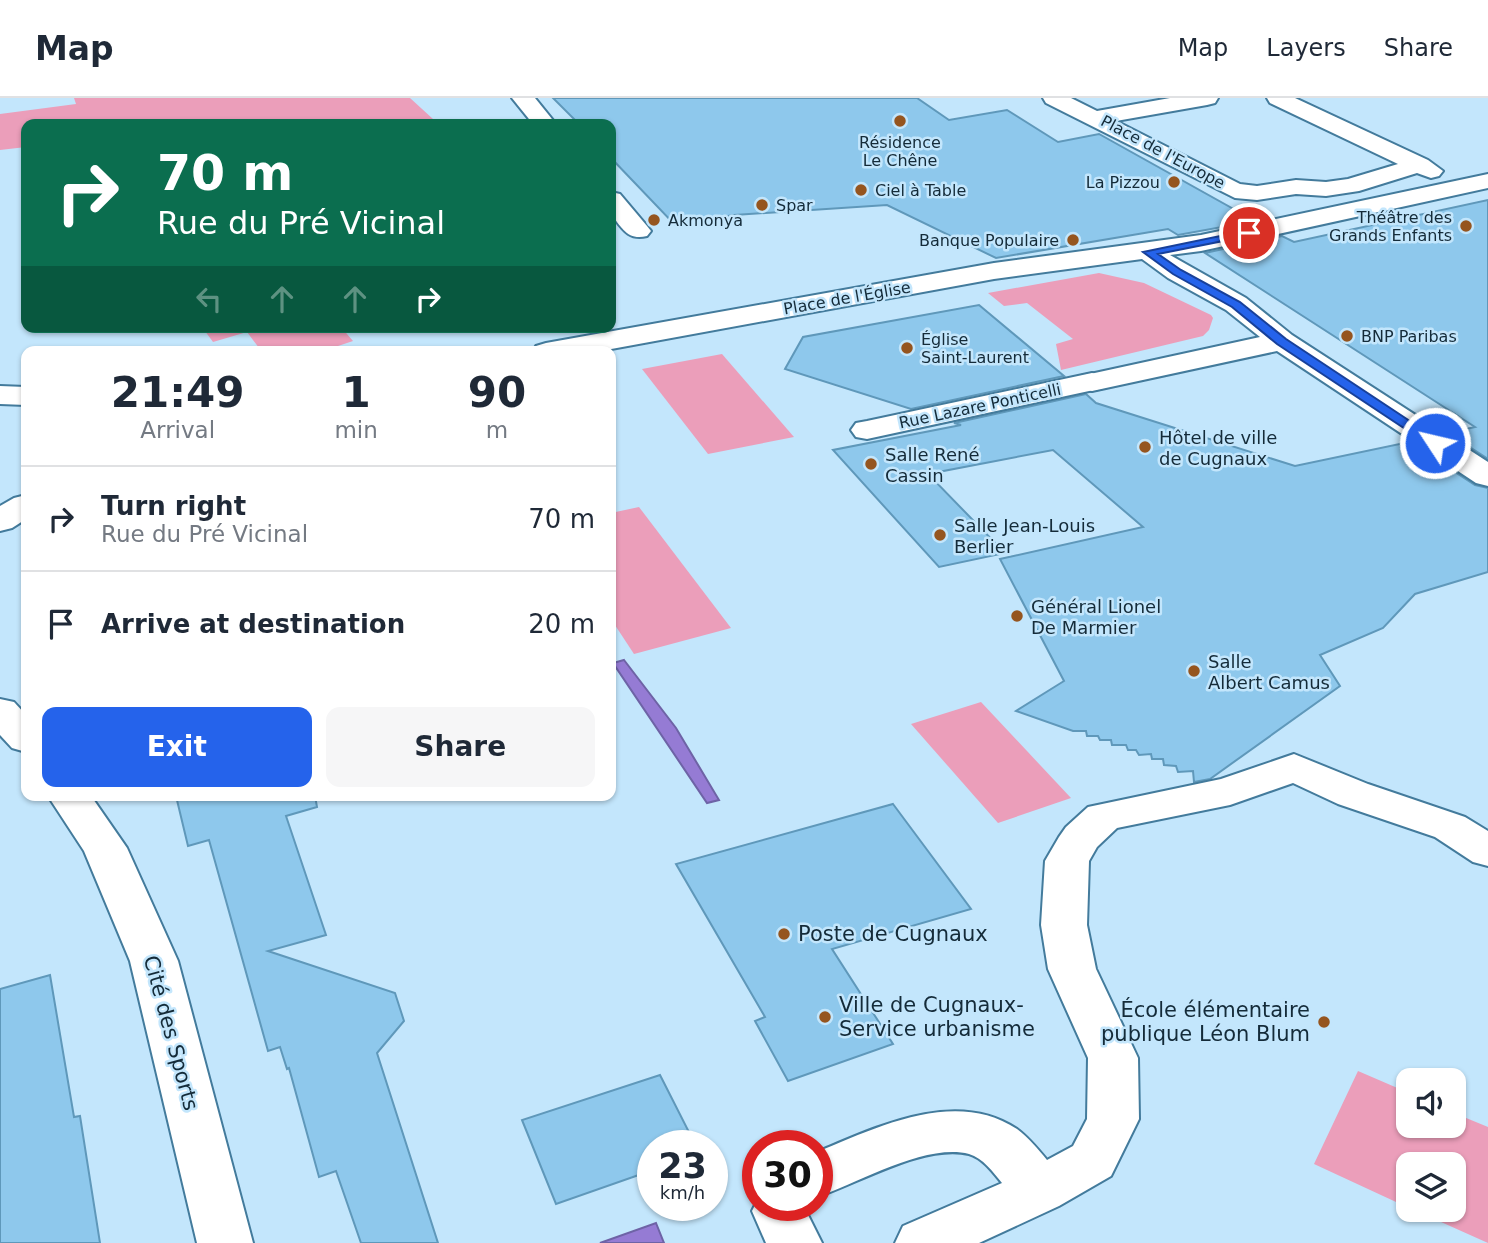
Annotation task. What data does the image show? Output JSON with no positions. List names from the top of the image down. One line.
{"streets":{"street":["Place de l'Europe","Place de l'Église","Rue Lazare Ponticelli","Cité des Sports"]},"places":["Résidence Le Chêne","La Pizzou","Ciel à Table","Spar","Akmonya","Théâtre des Grands Enfants","Banque Populaire","BNP Paribas","Église Saint-Laurent","Hôtel de ville de Cugnaux","Salle René Cassin","Salle Jean-Louis Berlier","Général Lionel De Marmier","Salle Albert Camus","Poste de Cugnaux","Ville de Cugnaux- Service urbanisme","École élémentaire publique Léon Blum"],"page":{"header":"Map","nav":["Map","Layers","Share"],"turn":["70 m","Rue du Pré Vicinal"],"eta":["21:49","Arrival","1","min","90","m"],"list":[{"name":"Turn right","note":"Rue du Pré Vicinal","value":"70 m"},{"name":"Arrive at destination","value":"20 m"}],"buttons":["Exit","Share"],"speed":"23 km/h","limit":"30"}}
